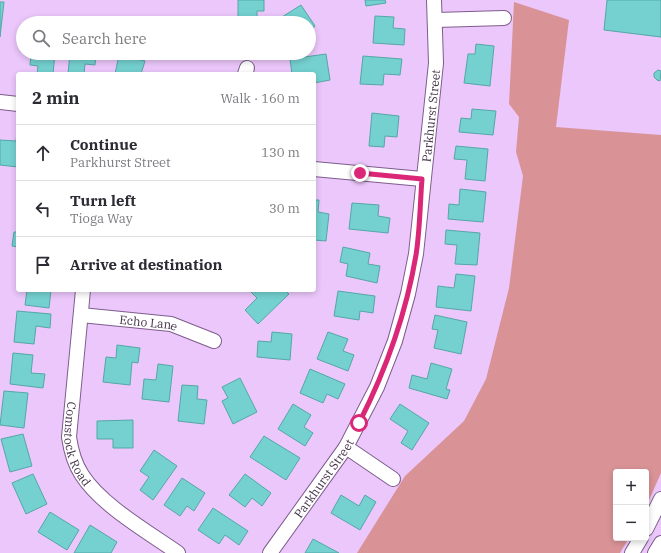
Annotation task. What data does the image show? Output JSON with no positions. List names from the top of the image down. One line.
{"streets":{"street":["Parkhurst Street","Echo Lane","Comstock Road"]},"crossings":[["Echo Lane","Comstock Road"]],"page":{"search":"Search here","heading":["2 min","Walk · 160 m"],"list":[["Continue","Parkhurst Street","130 m"],["Turn left","Tioga Way","30 m"],"Arrive at destination"],"map_buttons":["+","−"]}}
